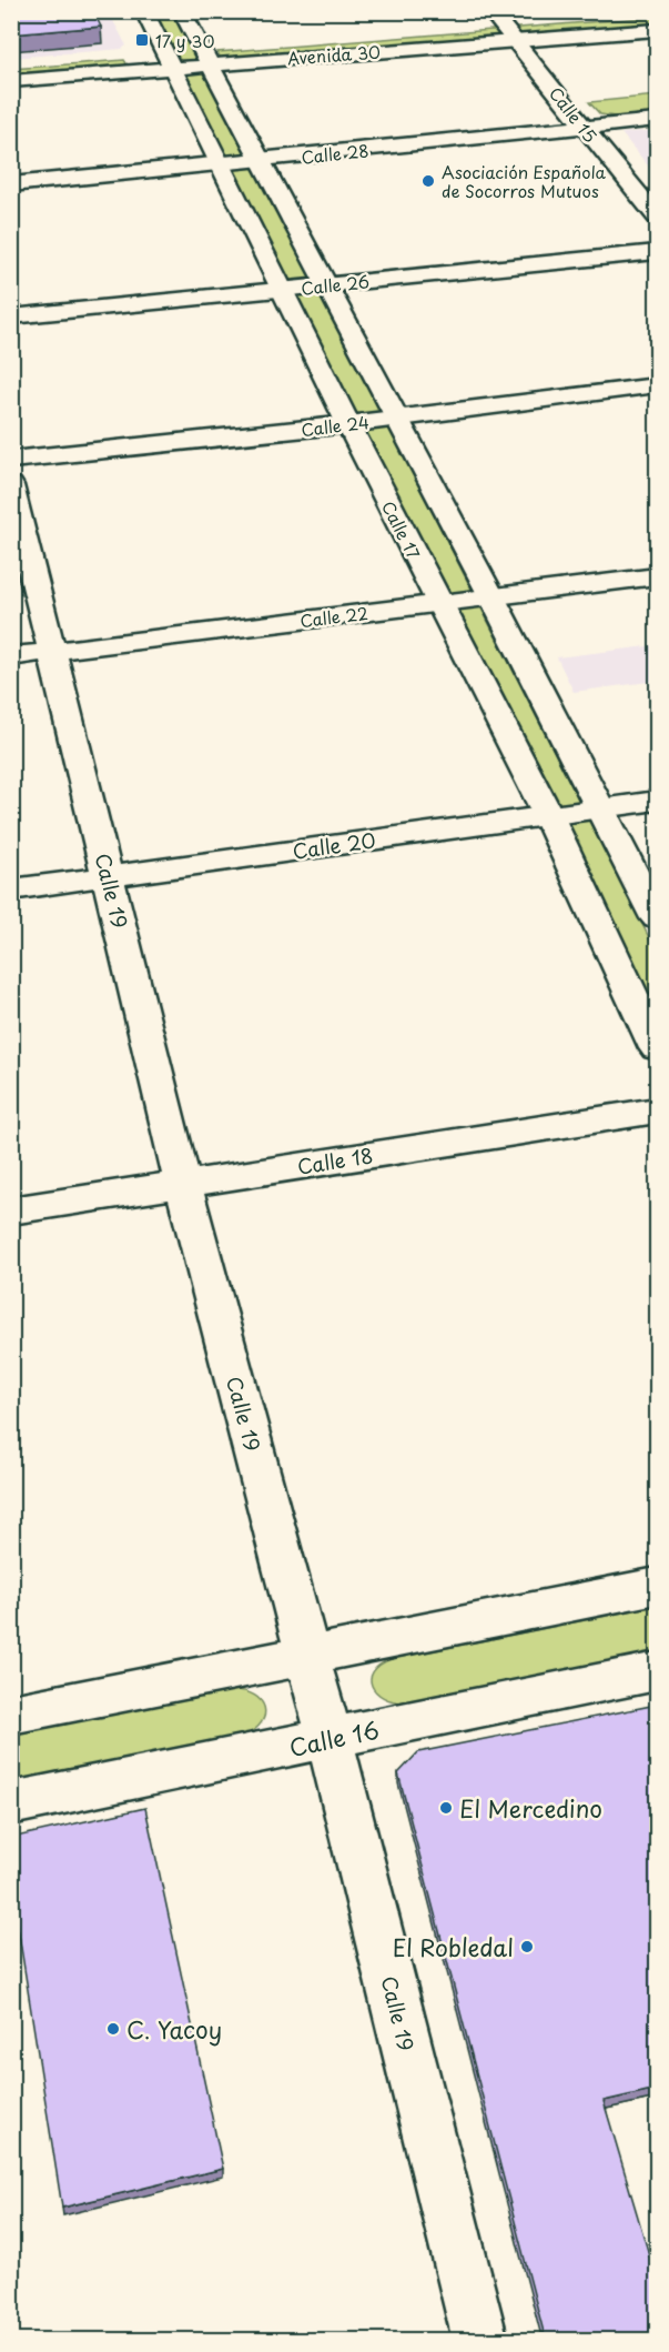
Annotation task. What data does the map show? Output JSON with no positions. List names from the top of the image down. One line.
{"streets":{"street":["Avenida 30","Calle 15","Calle 28","Calle 26","Calle 24","Calle 17","Calle 22","Calle 20","Calle 19","Calle 18","Calle 16"]},"crossings":[["Avenida 30","Calle 15"],["Avenida 30","Calle 17"],["Calle 15","Calle 28"],["Calle 28","Calle 17"],["Calle 26","Calle 17"],["Calle 24","Calle 17"],["Calle 17","Calle 22"],["Calle 17","Calle 20"],["Calle 22","Calle 19"],["Calle 20","Calle 19"],["Calle 19","Calle 18"],["Calle 19","Calle 16"]],"places":{"transit":["17 y 30"],"other":["Asociación Española de Socorros Mutuos","El Mercedino","El Robledal","C. Yacoy"]}}
